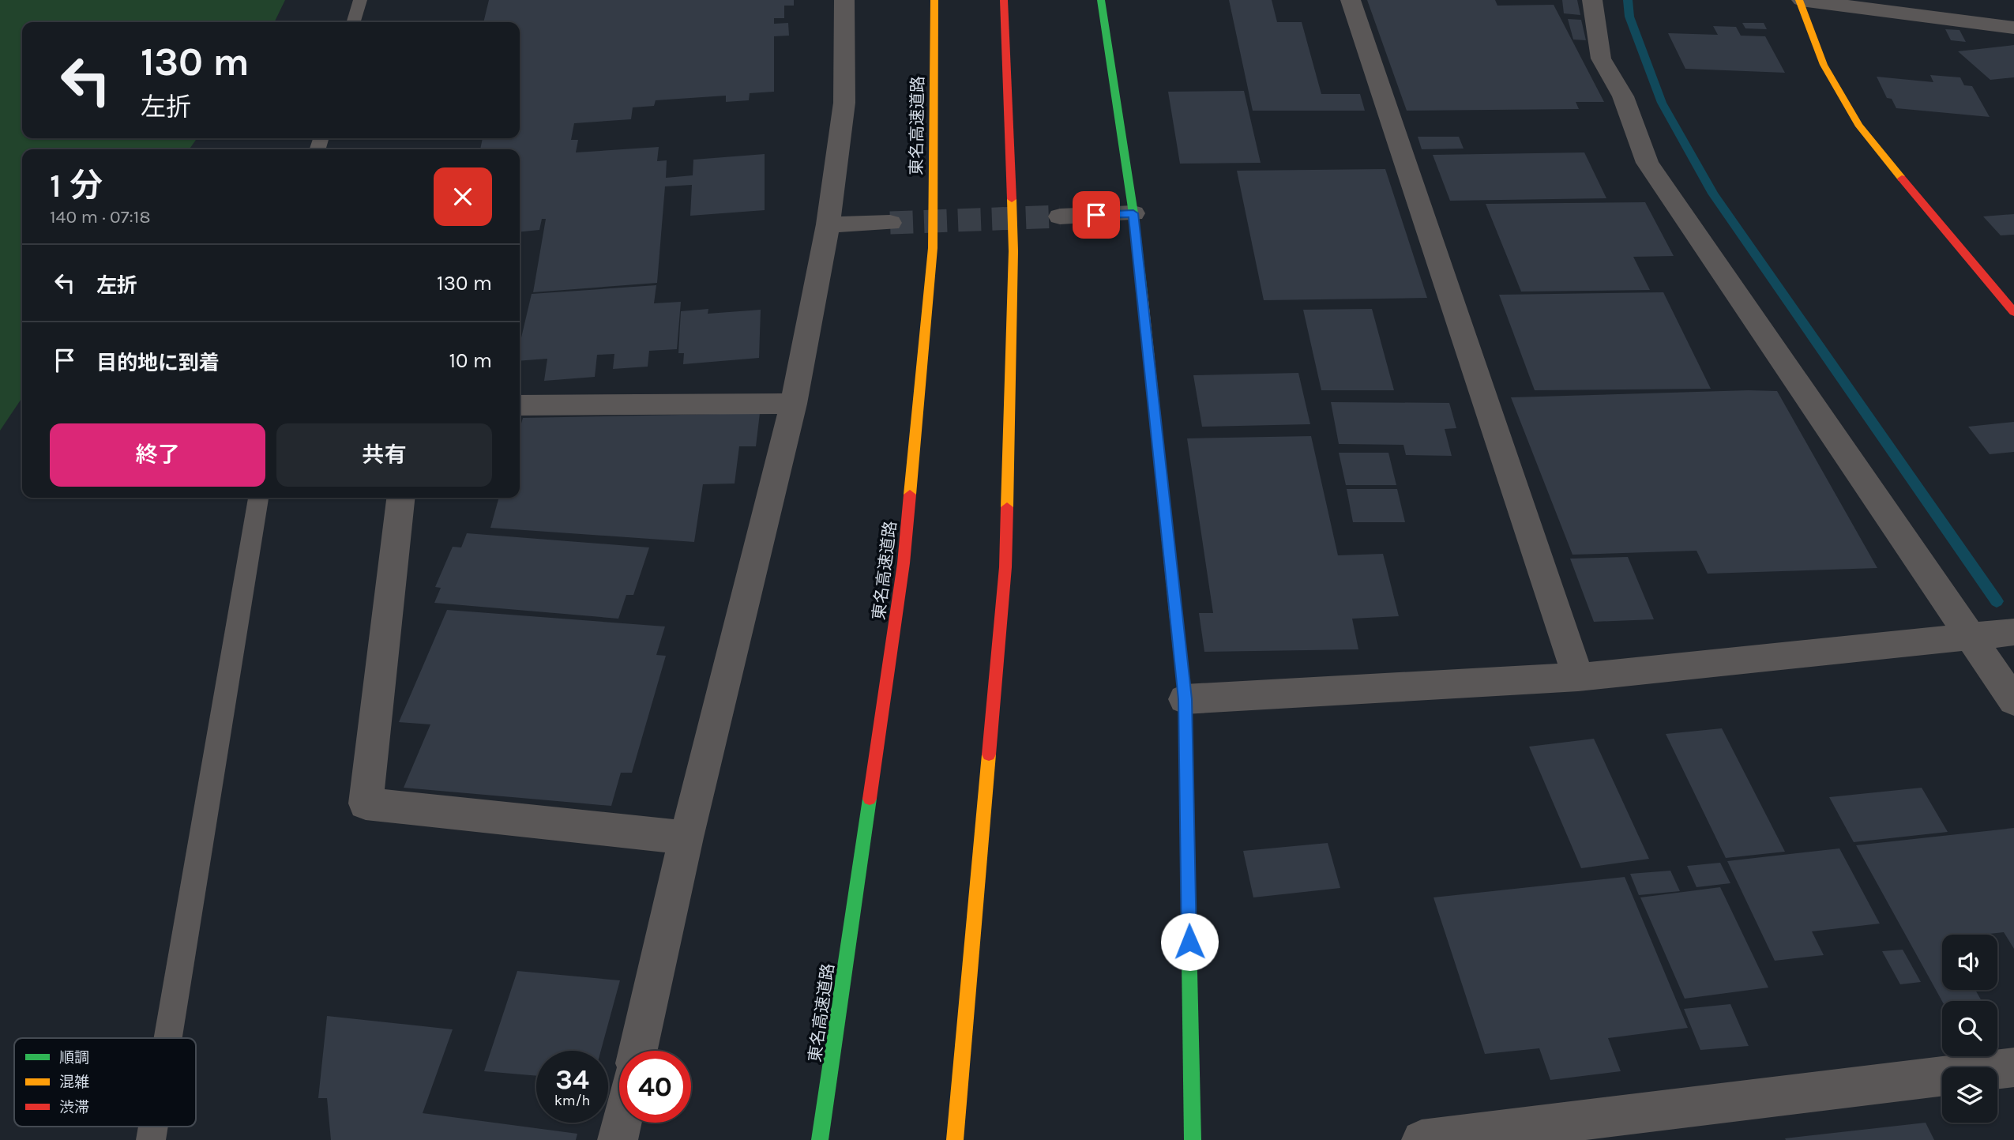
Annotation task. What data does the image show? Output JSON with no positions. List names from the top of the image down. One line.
{"streets":{"main road":["東名高速道路"]},"legend":["順調","混雑","渋滞"],"page":{"turn":["130 m","左折"],"heading":["1 分","140 m · 07:18"],"list":[{"name":"左折","value":"130 m"},{"name":"目的地に到着","value":"10 m"}],"buttons":["終了","共有"],"speed":"34 km/h","limit":"40"}}
